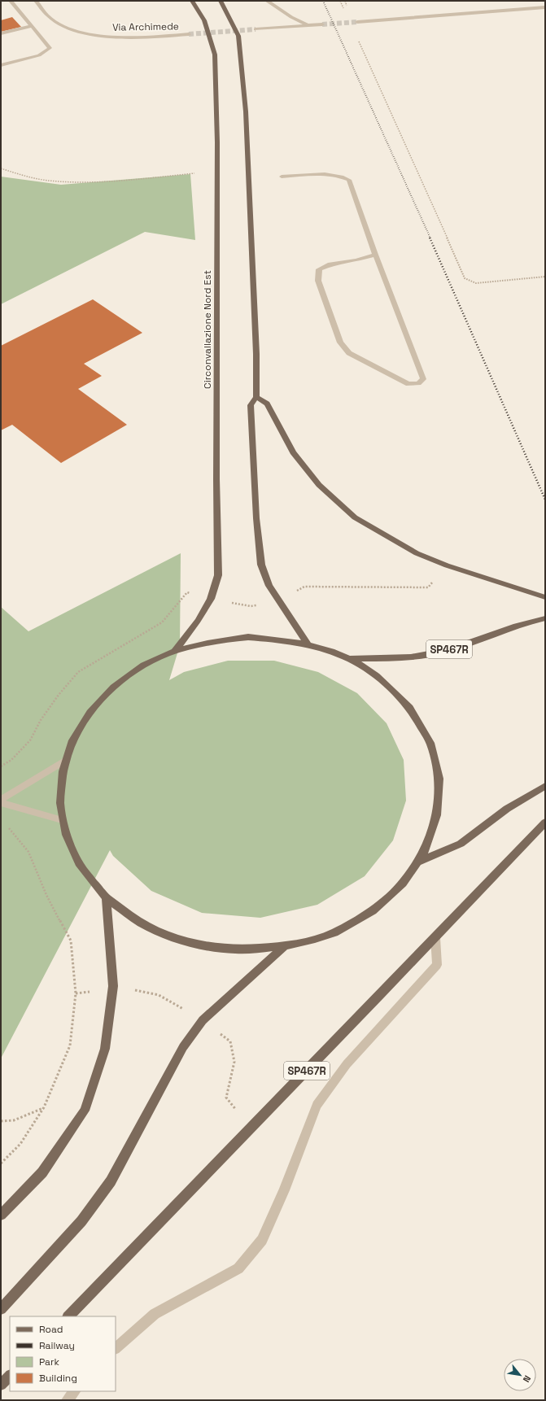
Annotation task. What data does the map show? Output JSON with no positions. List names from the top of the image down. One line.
{"streets":{"main road":["Circonvallazione Nord Est","SP467R"],"street":["Via Archimede"]},"legend":["Road","Railway","Park","Building"],"north":"bottom right"}
